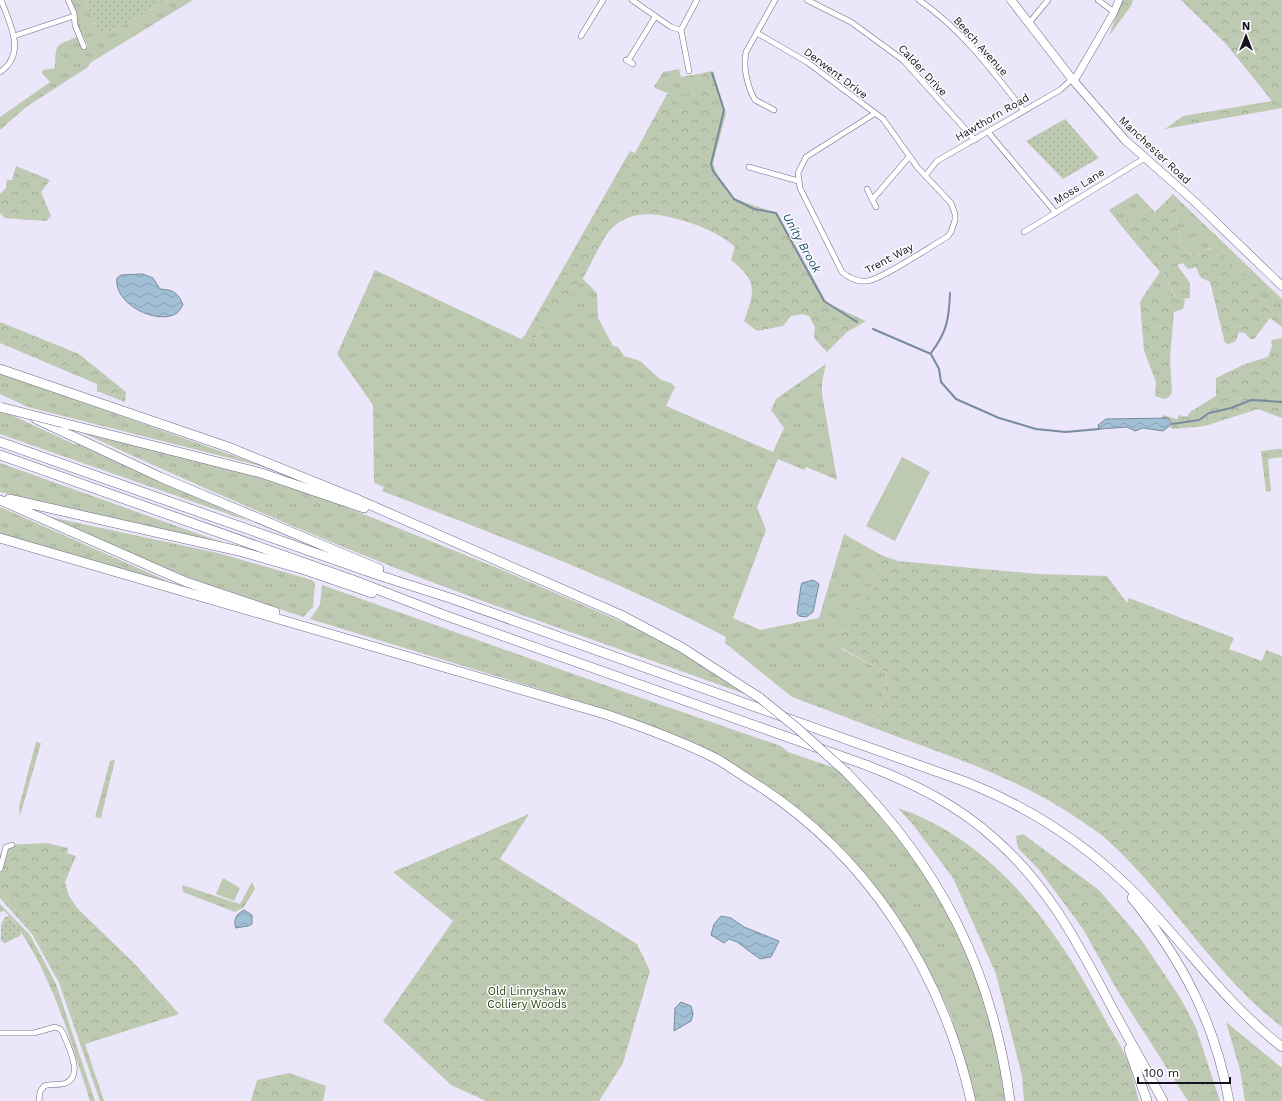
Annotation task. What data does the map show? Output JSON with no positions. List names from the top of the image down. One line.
{"streets":{"main road":["Manchester Road"],"street":["Beech Avenue","Calder Drive","Derwent Drive","Hawthorn Road","Moss Lane","Trent Way"]},"crossings":[["Beech Avenue","Hawthorn Road"],["Calder Drive","Hawthorn Road"],["Derwent Drive","Trent Way"],["Hawthorn Road","Manchester Road"],["Hawthorn Road","Trent Way"],["Manchester Road","Moss Lane"]],"water":["Unity Brook"],"parks":["Old Linnyshaw Colliery Woods"],"scale_bar":"100 m","north":"top"}
